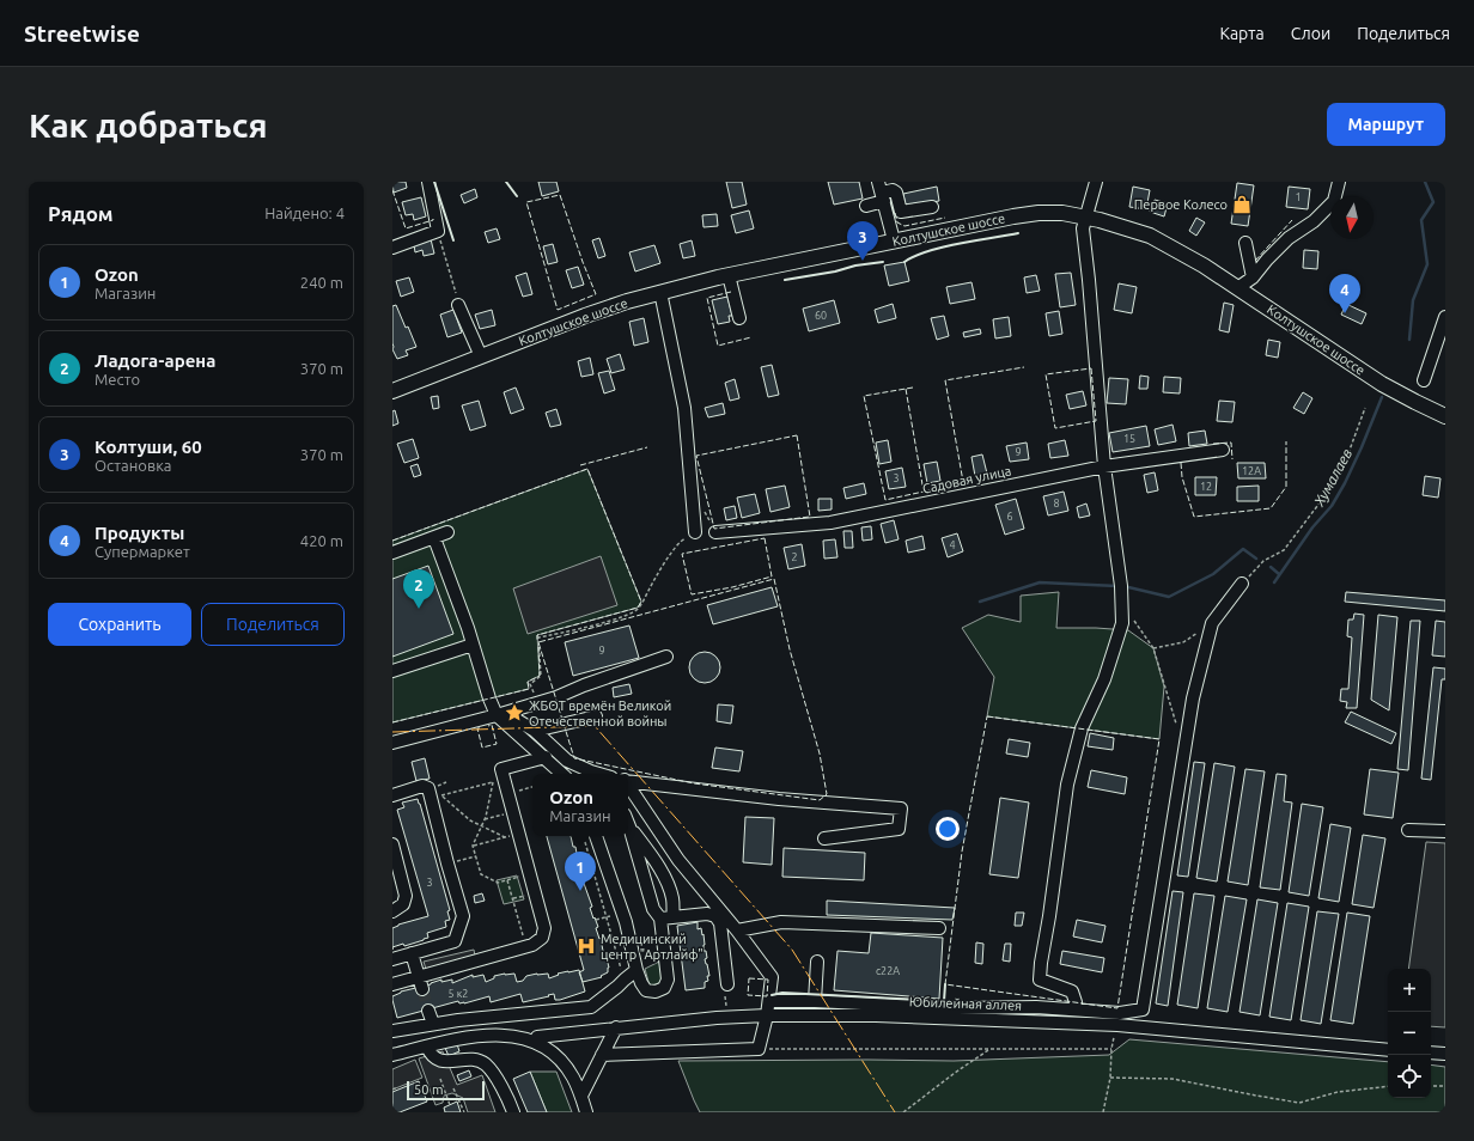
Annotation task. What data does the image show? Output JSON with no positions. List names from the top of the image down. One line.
{"streets":{"main road":["Колтушское шоссе"],"street":["Садовая улица","Юбилейная аллея"]},"water":["Хумалаев"],"places":{"shop":["Первое Колесо"],"place":["ЖБОТ времён Великой Отечественной войны"],"hospital":["Медицинский центр \"Артлайф\""]},"house_numbers":["1","60","15","9","12А","3","12","8","6","4","2","9","3","с22А","5 к2"],"scale_bar":"50 m","north":"bottom","page":{"header":"Streetwise","nav":["Карта","Слои","Поделиться"],"buttons":["Маршрут",["Сохранить","Поделиться"]],"title":"Как добраться","heading":["Рядом","Найдено: 4"],"pins":["3","4","2","1"],"list":[{"mark":"1","name":"Ozon","note":"Магазин","value":"240 m"},{"mark":"2","name":"Ладога-арена","note":"Место","value":"370 m"},{"mark":"3","name":"Колтуши, 60","note":"Остановка","value":"370 m"},{"mark":"4","name":"Продукты","note":"Супермаркет","value":"420 m"}],"popup":["Ozon","Магазин"],"map_buttons":["+","−"],"scale":"50 m"}}
